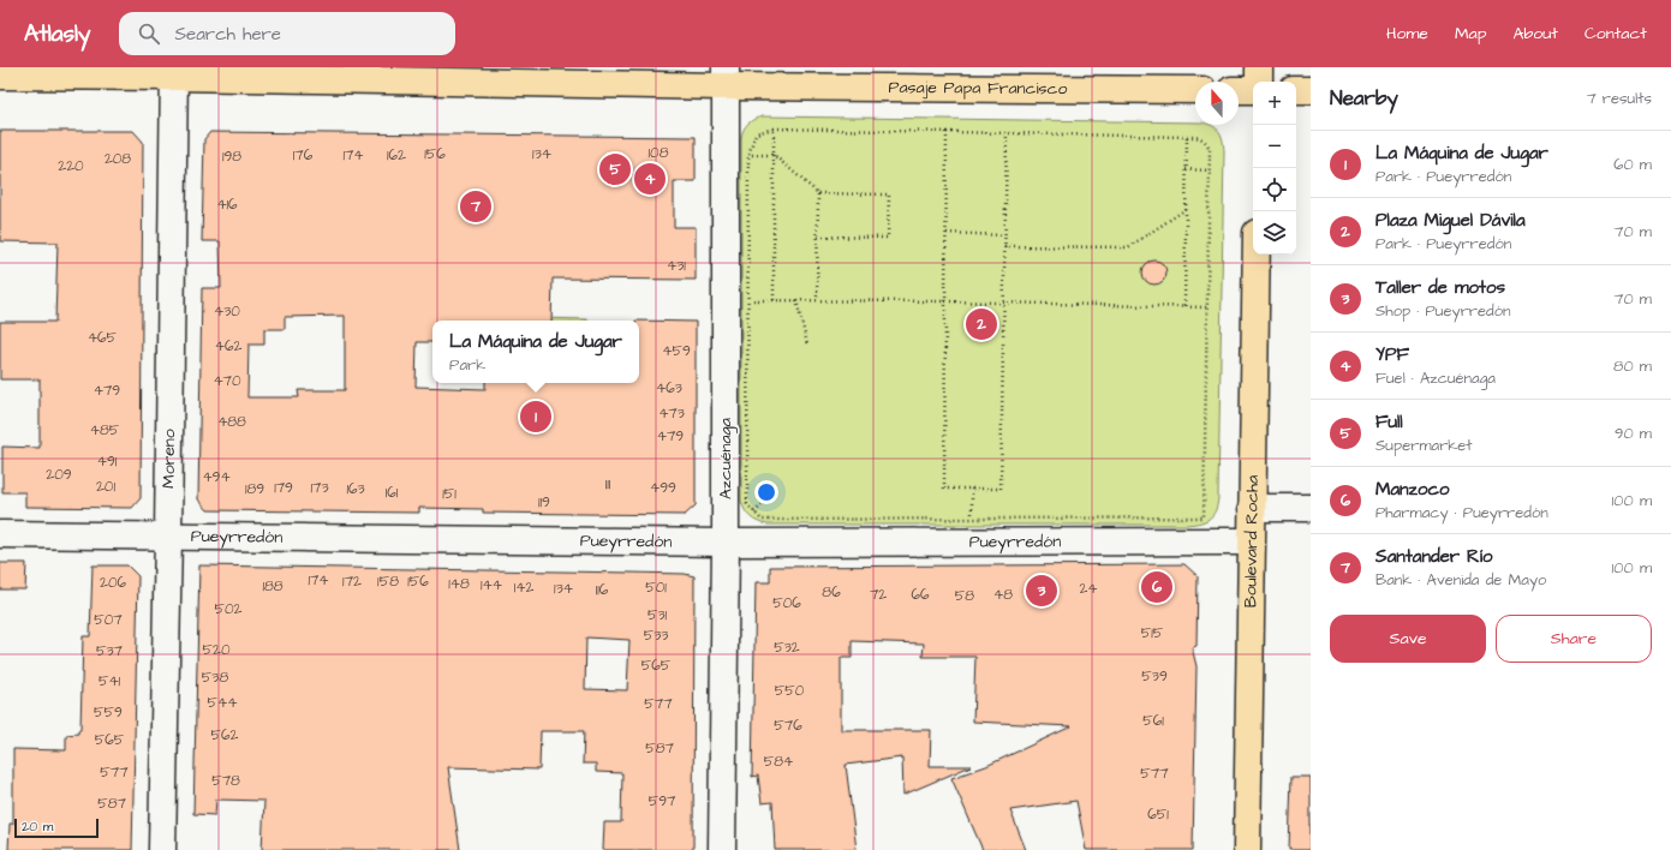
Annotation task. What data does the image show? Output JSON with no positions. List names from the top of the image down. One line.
{"streets":{"main road":["Pasaje Papa Francisco","Boulevard Rocha"],"street":["Moreno","Azcuénaga","Pueyrredón"]},"crossings":[["Pasaje Papa Francisco","Moreno"],["Pasaje Papa Francisco","Azcuénaga"],["Moreno","Pueyrredón"],["Azcuénaga","Pueyrredón"],["Pueyrredón","Boulevard Rocha"]],"house_numbers":["108","156","134","176","174","162","198","208","220","416","431","430","465","462","459","470","463","479","473","488","485","479","491","209","494","111","201","179","173","499","189","163","161","151","119","174","172","158","156","206","148","144","188","142","501","134","24","116","86","72","66","48","58","506","502","531","507","515","533","532","520","537","565","539","538","541","550","544","577","559","561","576","562","565","587","584","577","577","578","597","587","651"],"scale_bar":"20 m","north":"top","page":{"header":"Atlasly","search":"Search here","nav":["Home","Map","About","Contact"],"heading":["Nearby","7 results"],"map_buttons":["+","−"],"list":[{"mark":"1","name":"La Máquina de Jugar","note":"Park · Pueyrredón","value":"60 m"},{"mark":"2","name":"Plaza Miguel Dávila","note":"Park · Pueyrredón","value":"70 m"},{"mark":"3","name":"Taller de motos","note":"Shop · Pueyrredón","value":"70 m"},{"mark":"4","name":"YPF","note":"Fuel · Azcuénaga","value":"80 m"},{"mark":"5","name":"Full","note":"Supermarket","value":"90 m"},{"mark":"6","name":"Manzoco","note":"Pharmacy · Pueyrredón","value":"100 m"},{"mark":"7","name":"Santander Río","note":"Bank · Avenida de Mayo","value":"100 m"}],"pins":["5","4","7","2","1","6","3"],"popup":["La Máquina de Jugar","Park"],"buttons":["Save","Share"],"scale":"20 m"}}
